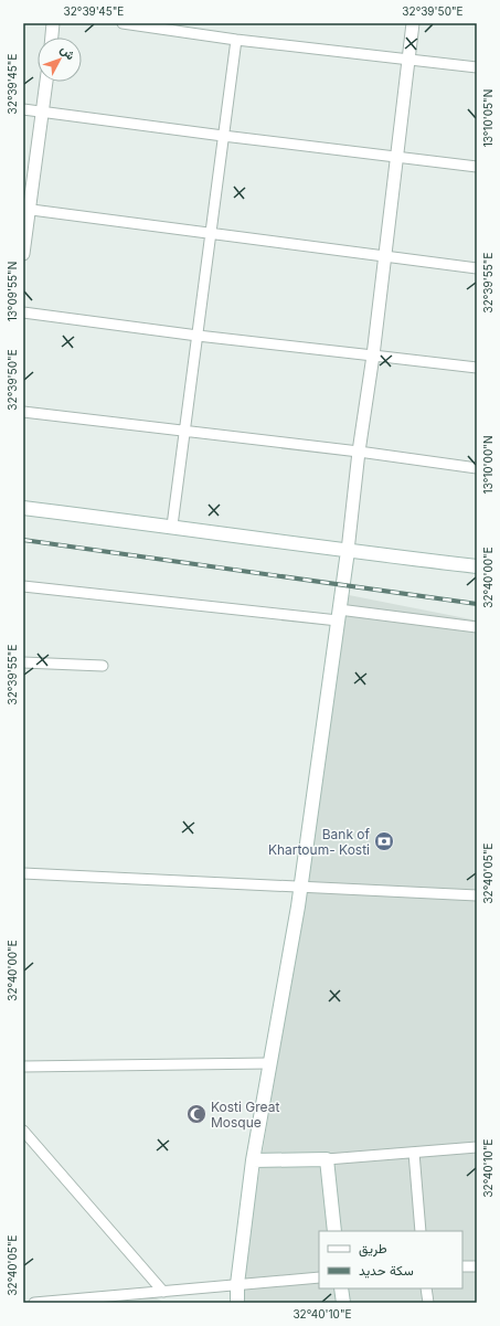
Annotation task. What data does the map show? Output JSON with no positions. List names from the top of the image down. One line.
{"places":{"bank":["Bank of Khartoum- Kosti"],"mosque":["Kosti Great Mosque"]},"legend":["طريق","سكة حديد"],"north":"top right","coordinates":["32°39'45\"E","32°39'50\"E","13°10'05\"N","32°39'55\"E","13°09'55\"N","13°10'00\"N","32°40'00\"E","32°40'05\"E","32°40'10\"E"]}
